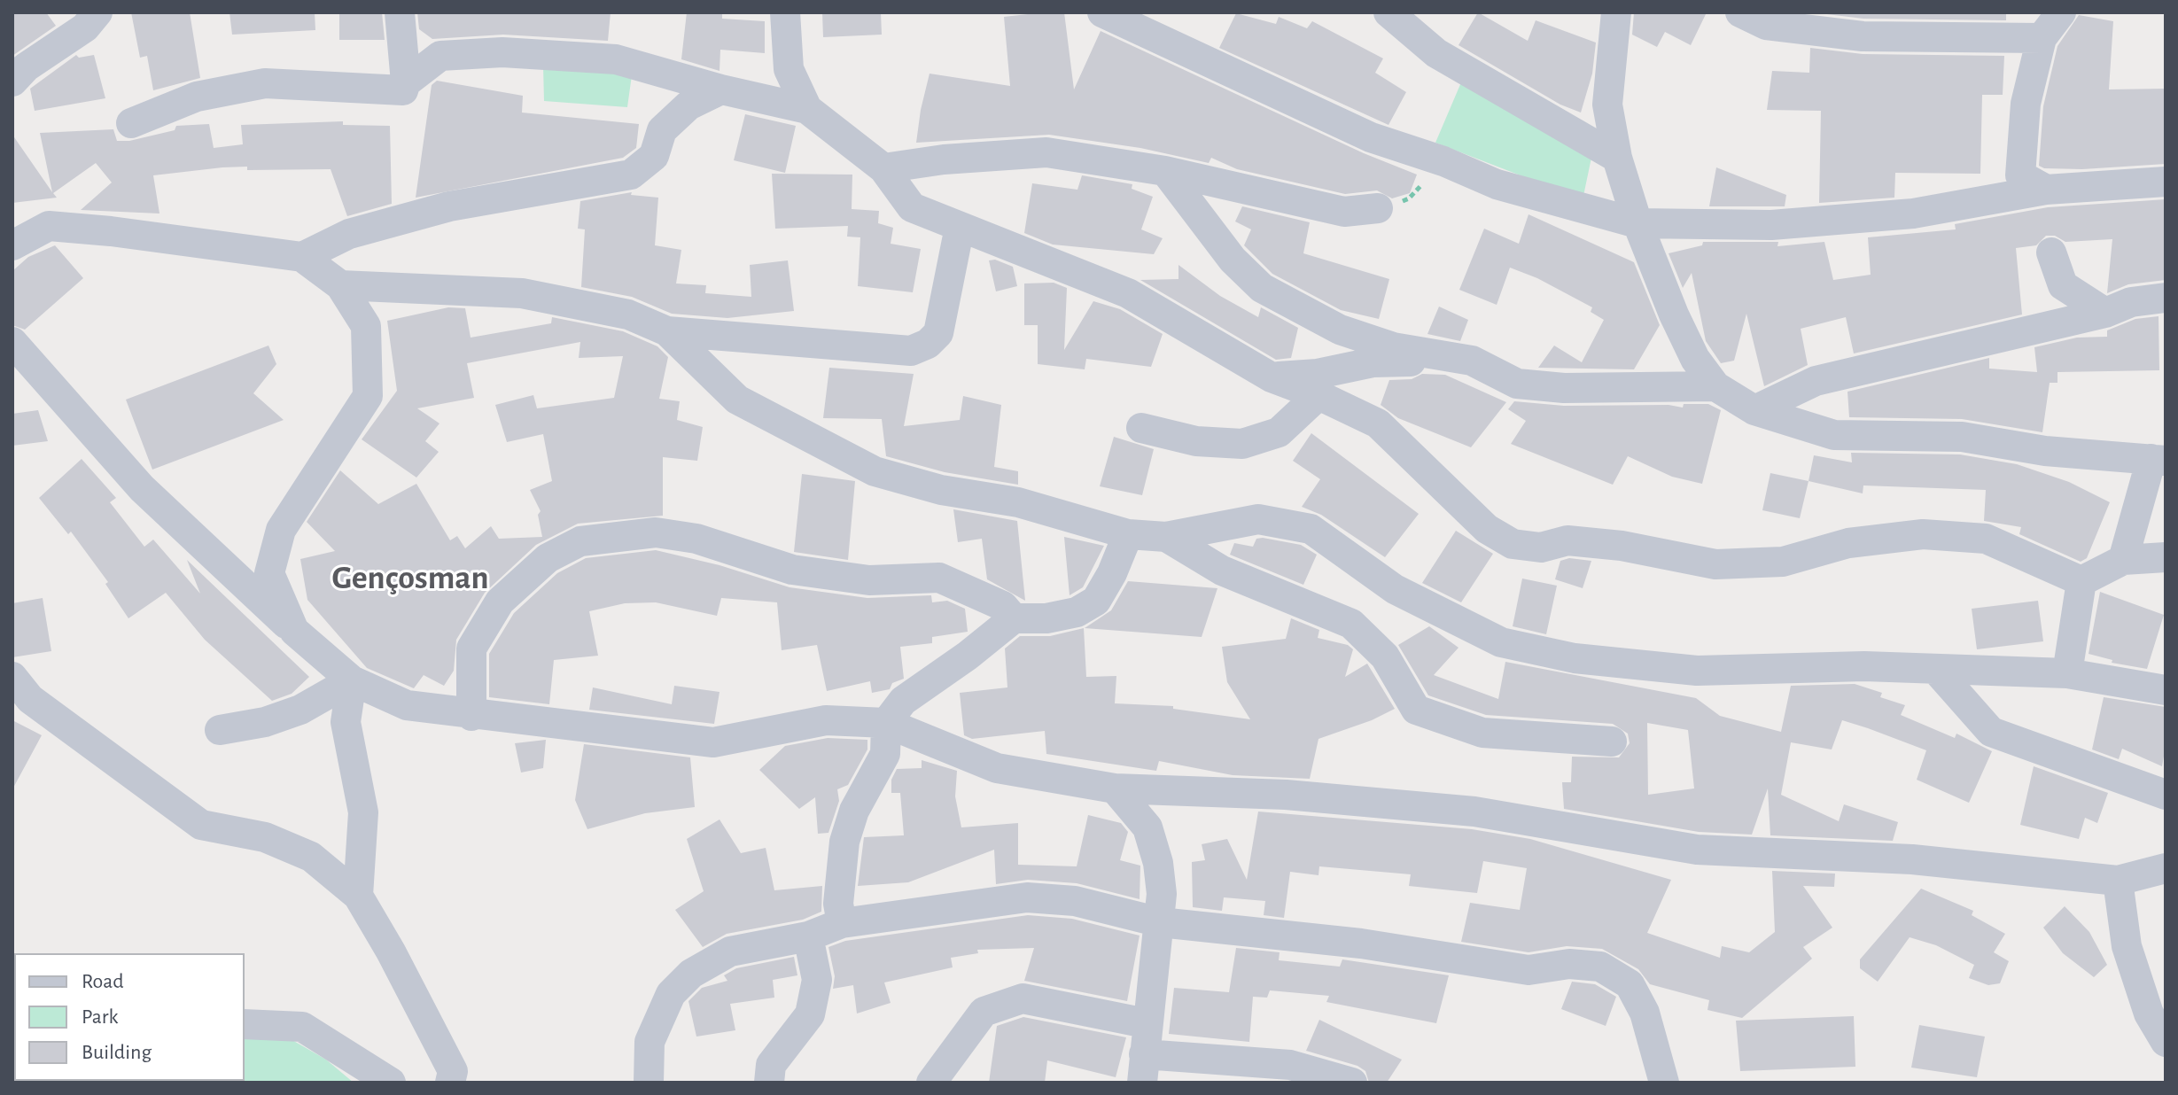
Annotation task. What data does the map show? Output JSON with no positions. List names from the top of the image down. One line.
{"districts":["Gençosman"],"legend":["Road","Park","Building"]}
